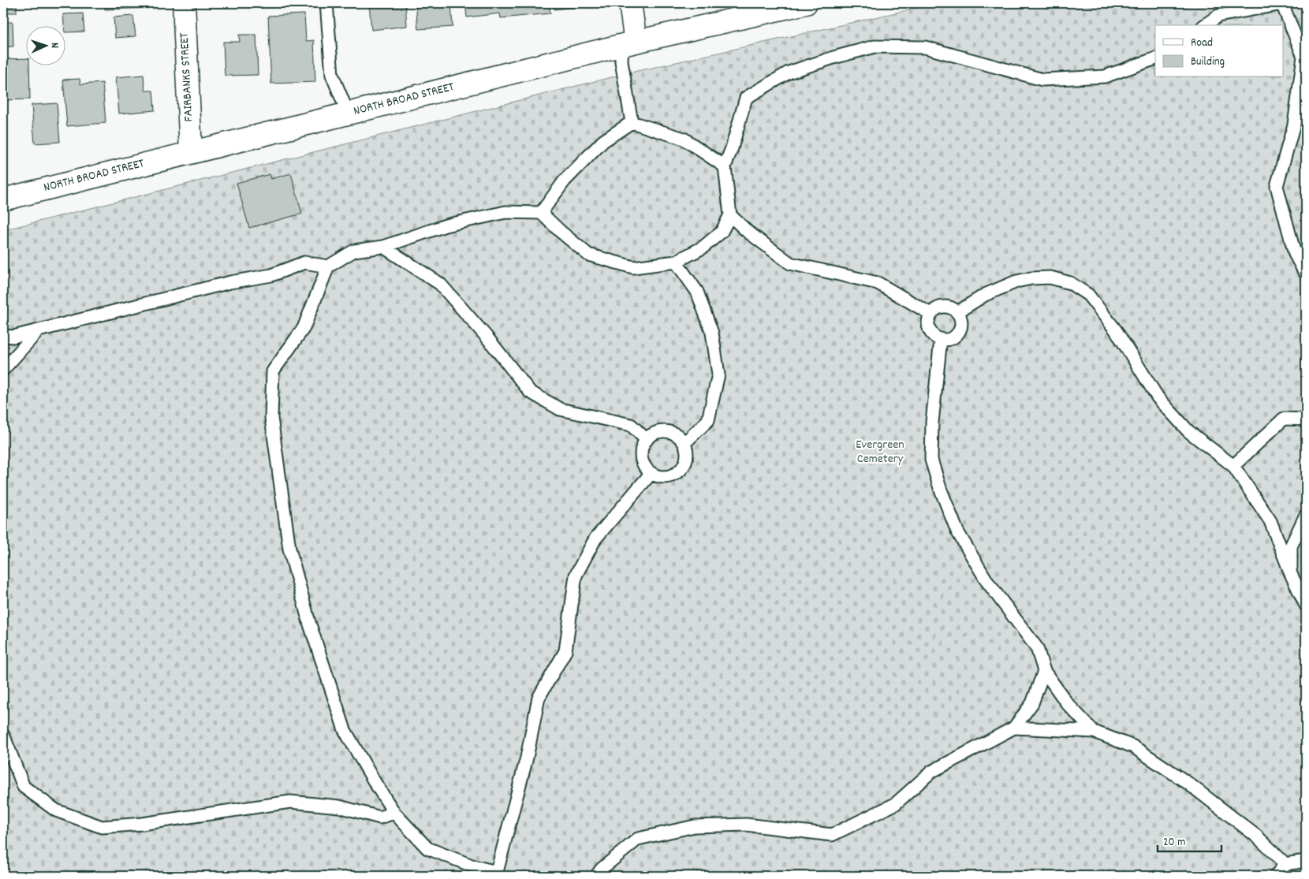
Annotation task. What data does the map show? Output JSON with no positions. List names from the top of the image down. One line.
{"streets":{"main road":["FAIRBANKS STREET","NORTH BROAD STREET"]},"crossings":[["FAIRBANKS STREET","NORTH BROAD STREET"]],"parks":["Evergreen Cemetery"],"legend":["Road","Building"],"scale_bar":"20 m","north":"right"}
